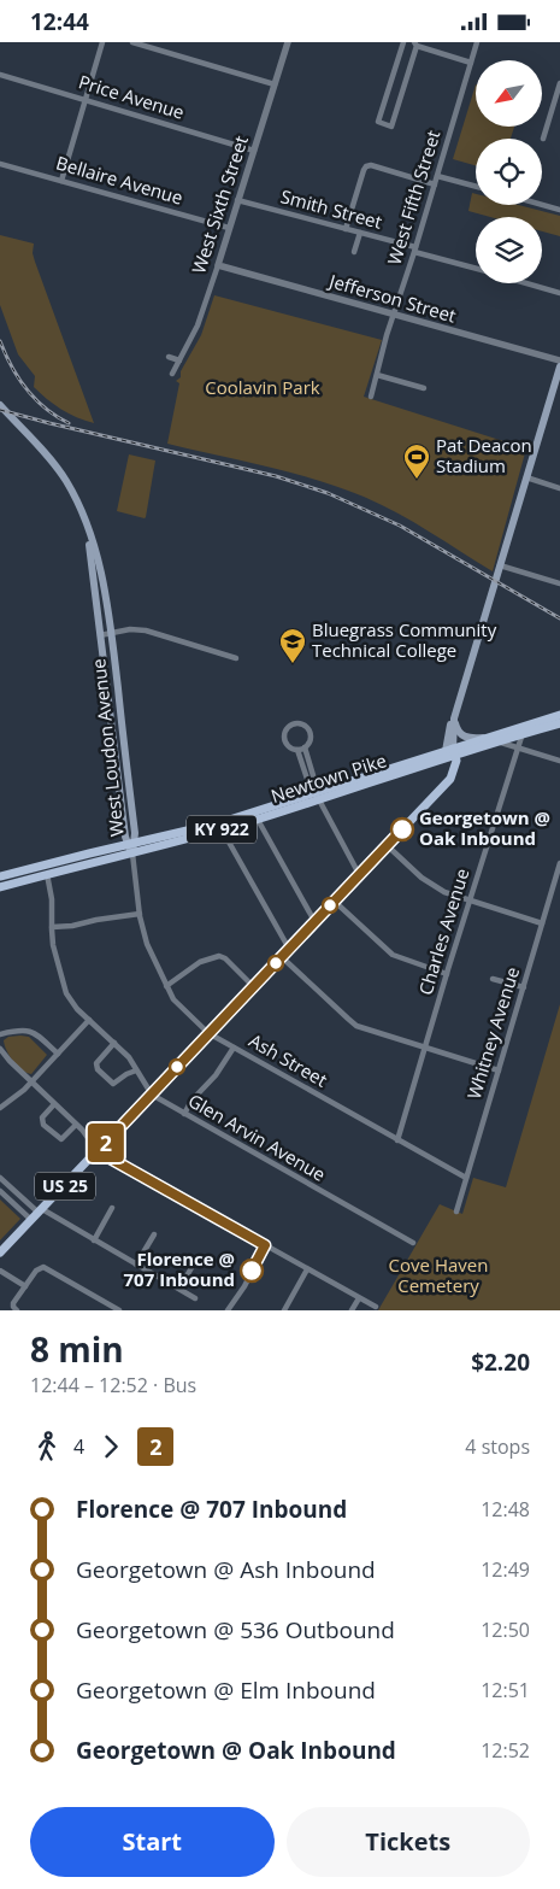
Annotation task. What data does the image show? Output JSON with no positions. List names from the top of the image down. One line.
{"streets":{"main road":["West Loudon Avenue","Newtown Pike","KY 922","US 25"],"street":["Price Avenue","Bellaire Avenue","West Fifth Street","West Sixth Street","Smith Street","Jefferson Street","Charles Avenue","Whitney Avenue","Ash Street","Glen Arvin Avenue"]},"crossings":[["Price Avenue","West Sixth Street"],["Bellaire Avenue","West Sixth Street"],["West Fifth Street","Smith Street"],["West Fifth Street","Jefferson Street"],["West Sixth Street","Smith Street"],["West Sixth Street","Jefferson Street"],["West Loudon Avenue","Newtown Pike"],["West Loudon Avenue","Ash Street"],["Newtown Pike","Charles Avenue"],["Newtown Pike","Ash Street"],["Newtown Pike","Glen Arvin Avenue"],["Newtown Pike","US 25"],["Charles Avenue","Ash Street"],["Whitney Avenue","Ash Street"],["Ash Street","US 25"],["Glen Arvin Avenue","US 25"]],"parks":["Coolavin Park","Cove Haven Cemetery"],"places":{"sports":["Pat Deacon Stadium"],"school or university":["Bluegrass Community Technical College"],"other":["Georgetown @ Oak Inbound","Florence @ 707 Inbound"]},"lines":["bus line 2"],"north":"bottom left","page":{"status":"12:44","on_map":"2","heading":["8 min","12:44 – 12:52 · Bus","$2.20"],"legs":["4","2","4 stops"],"list":[{"name":"Florence @ 707 Inbound","value":"12:48"},{"name":"Georgetown @ Ash Inbound","value":"12:49"},{"name":"Georgetown @ 536 Outbound","value":"12:50"},{"name":"Georgetown @ Elm Inbound","value":"12:51"},{"name":"Georgetown @ Oak Inbound","value":"12:52"}],"buttons":["Start","Tickets"]}}
